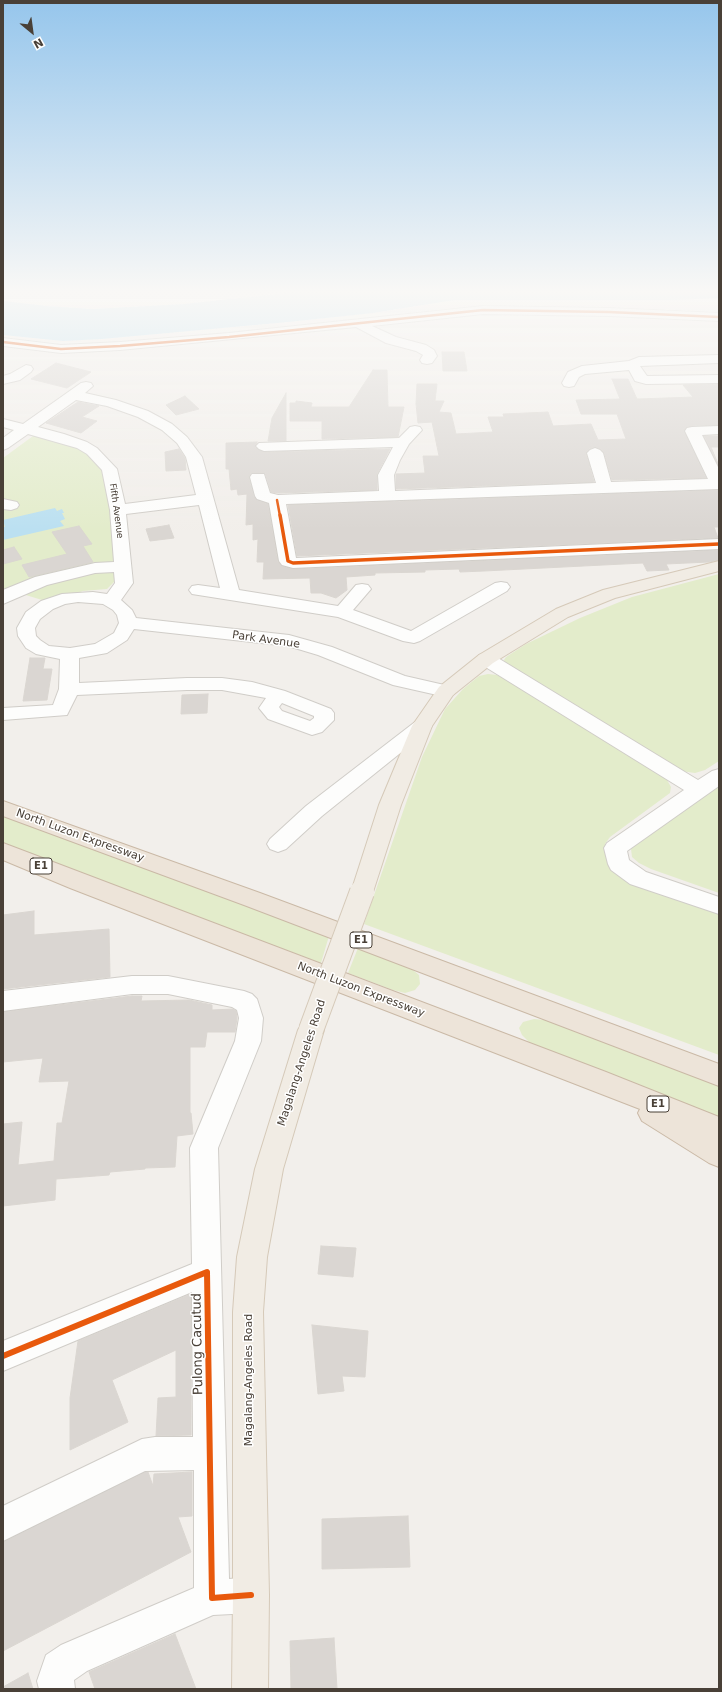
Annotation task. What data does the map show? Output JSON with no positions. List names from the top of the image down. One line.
{"streets":{"highway":["North Luzon Expressway","E1"],"main road":["Magalang-Angeles Road"],"street":["Fifth Avenue","Park Avenue","Pulong Cacutud"]},"crossings":[["Fifth Avenue","Park Avenue"],["Park Avenue","Magalang-Angeles Road"]],"north":"bottom right"}
